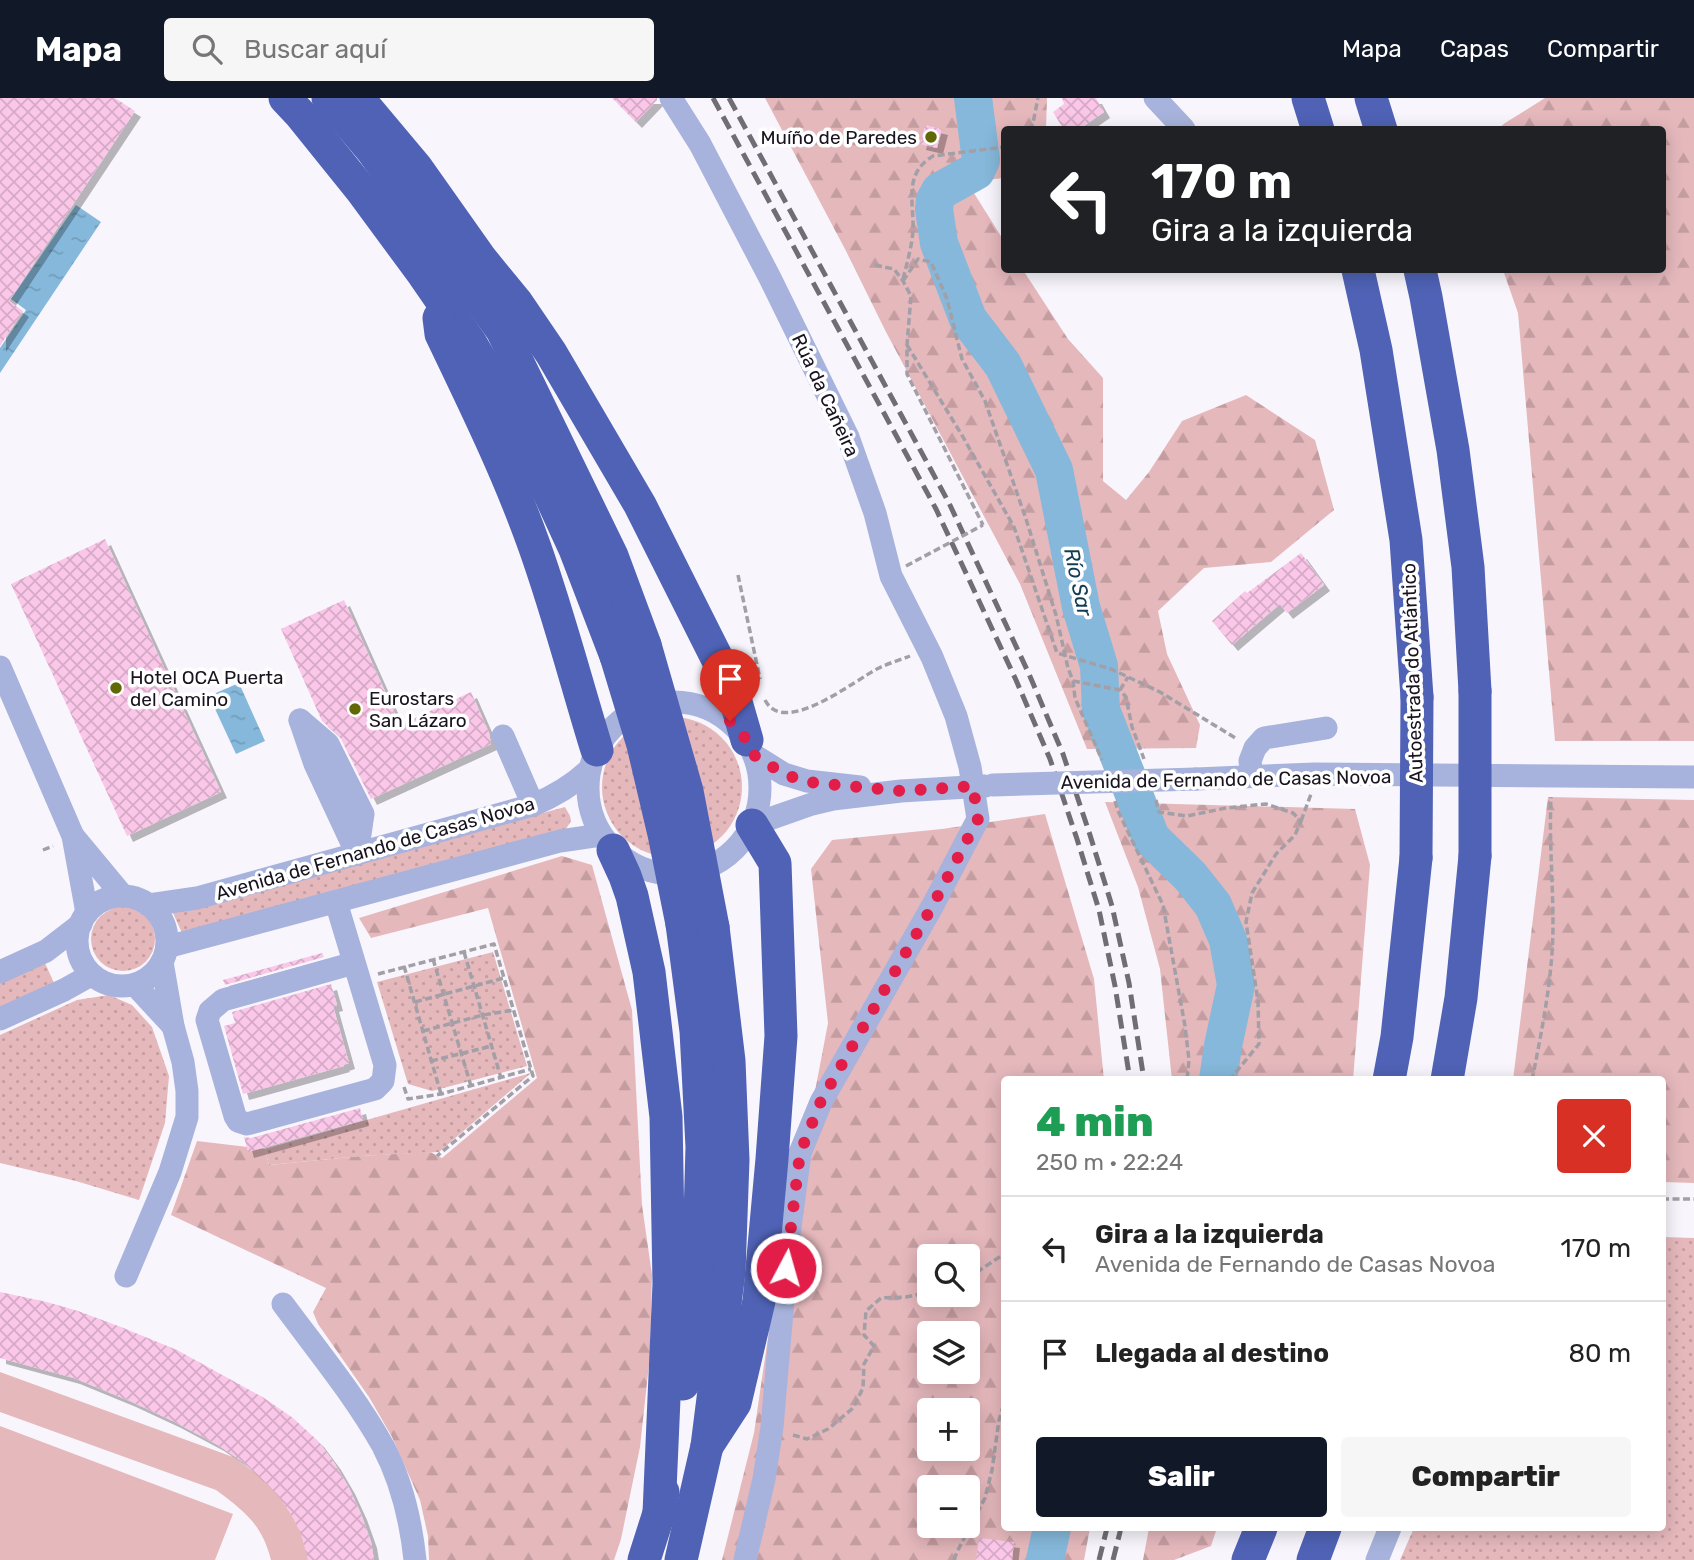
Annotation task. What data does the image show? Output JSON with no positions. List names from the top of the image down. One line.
{"streets":{"highway":["Autoestrada do Atlántico"],"street":["Rúa da Cañeira","Avenida de Fernando de Casas Novoa"]},"crossings":[["Rúa da Cañeira","Avenida de Fernando de Casas Novoa"]],"water":["Río Sar"],"places":["Muíño de Paredes","Hotel OCA Puerta del Camino","Eurostars San Lázaro"],"page":{"header":"Mapa","search":"Buscar aquí","nav":["Mapa","Capas","Compartir"],"turn":["170 m","Gira a la izquierda"],"heading":["4 min","250 m · 22:24"],"list":[{"name":"Gira a la izquierda","note":"Avenida de Fernando de Casas Novoa","value":"170 m"},{"name":"Llegada al destino","value":"80 m"}],"map_buttons":["+","−"],"buttons":["Salir","Compartir"]}}
